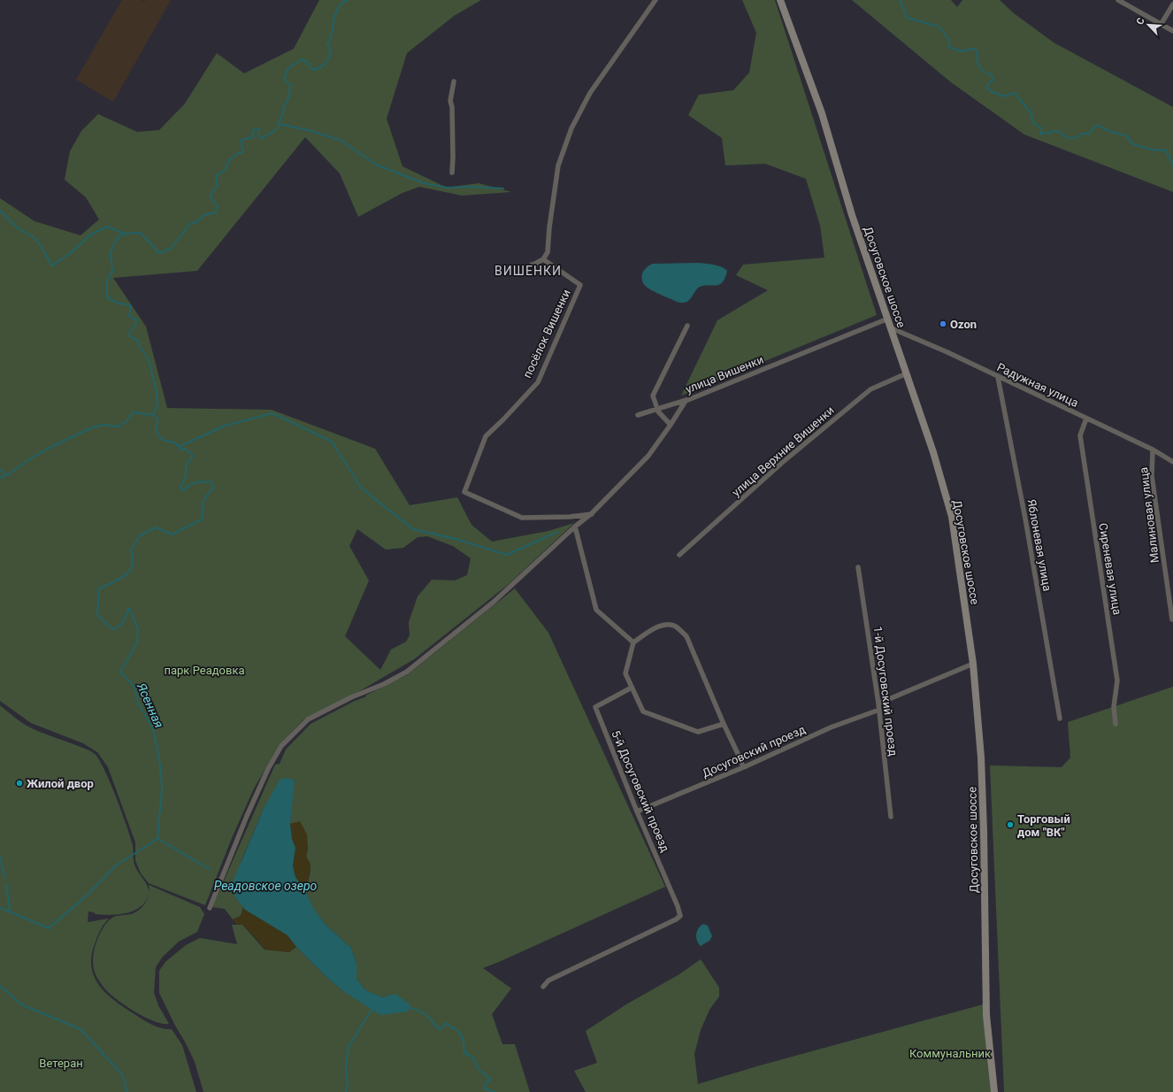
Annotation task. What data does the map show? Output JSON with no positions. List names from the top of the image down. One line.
{"streets":{"main road":["Досуговское шоссе"],"street":["посёлок Вишенки","улица Вишенки","Радужная улица","улица Верхние Вишенки","Малиновая улица","Яблоневая улица","Сиреневая улица","1-й Досуговский проезд","Досуговский проезд","5-й Досуговский проезд"]},"crossings":[["Досуговское шоссе","улица Вишенки"],["Досуговское шоссе","Радужная улица"],["Досуговское шоссе","улица Верхние Вишенки"],["посёлок Вишенки","улица Вишенки"],["Радужная улица","Малиновая улица"],["Радужная улица","Яблоневая улица"],["Радужная улица","Сиреневая улица"],["1-й Досуговский проезд","Досуговский проезд"],["Досуговский проезд","5-й Досуговский проезд"]],"districts":["ВИШЕНКИ"],"water":["Ясенная","Реадовское озеро"],"parks":["парк Реадовка","Коммунальник","Ветеран"],"places":["Ozon","Жилой двор","Торговый дом \"ВК\""],"north":"top left"}
